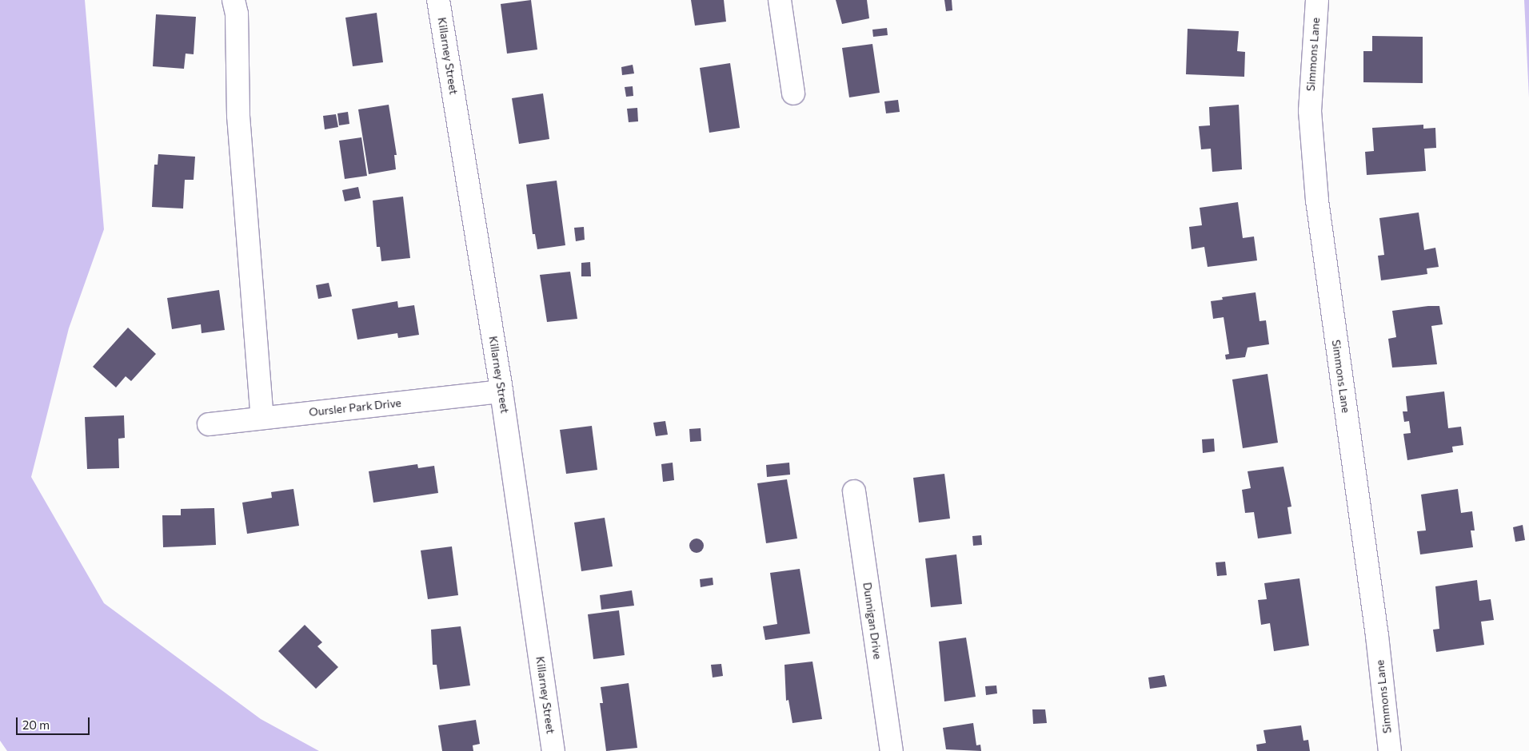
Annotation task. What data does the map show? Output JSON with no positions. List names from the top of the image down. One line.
{"streets":{"street":["Simmons Lane","Killarney Street","Oursler Park Drive","Dunnigan Drive"]},"crossings":[["Killarney Street","Oursler Park Drive"]],"scale_bar":"20 m"}
